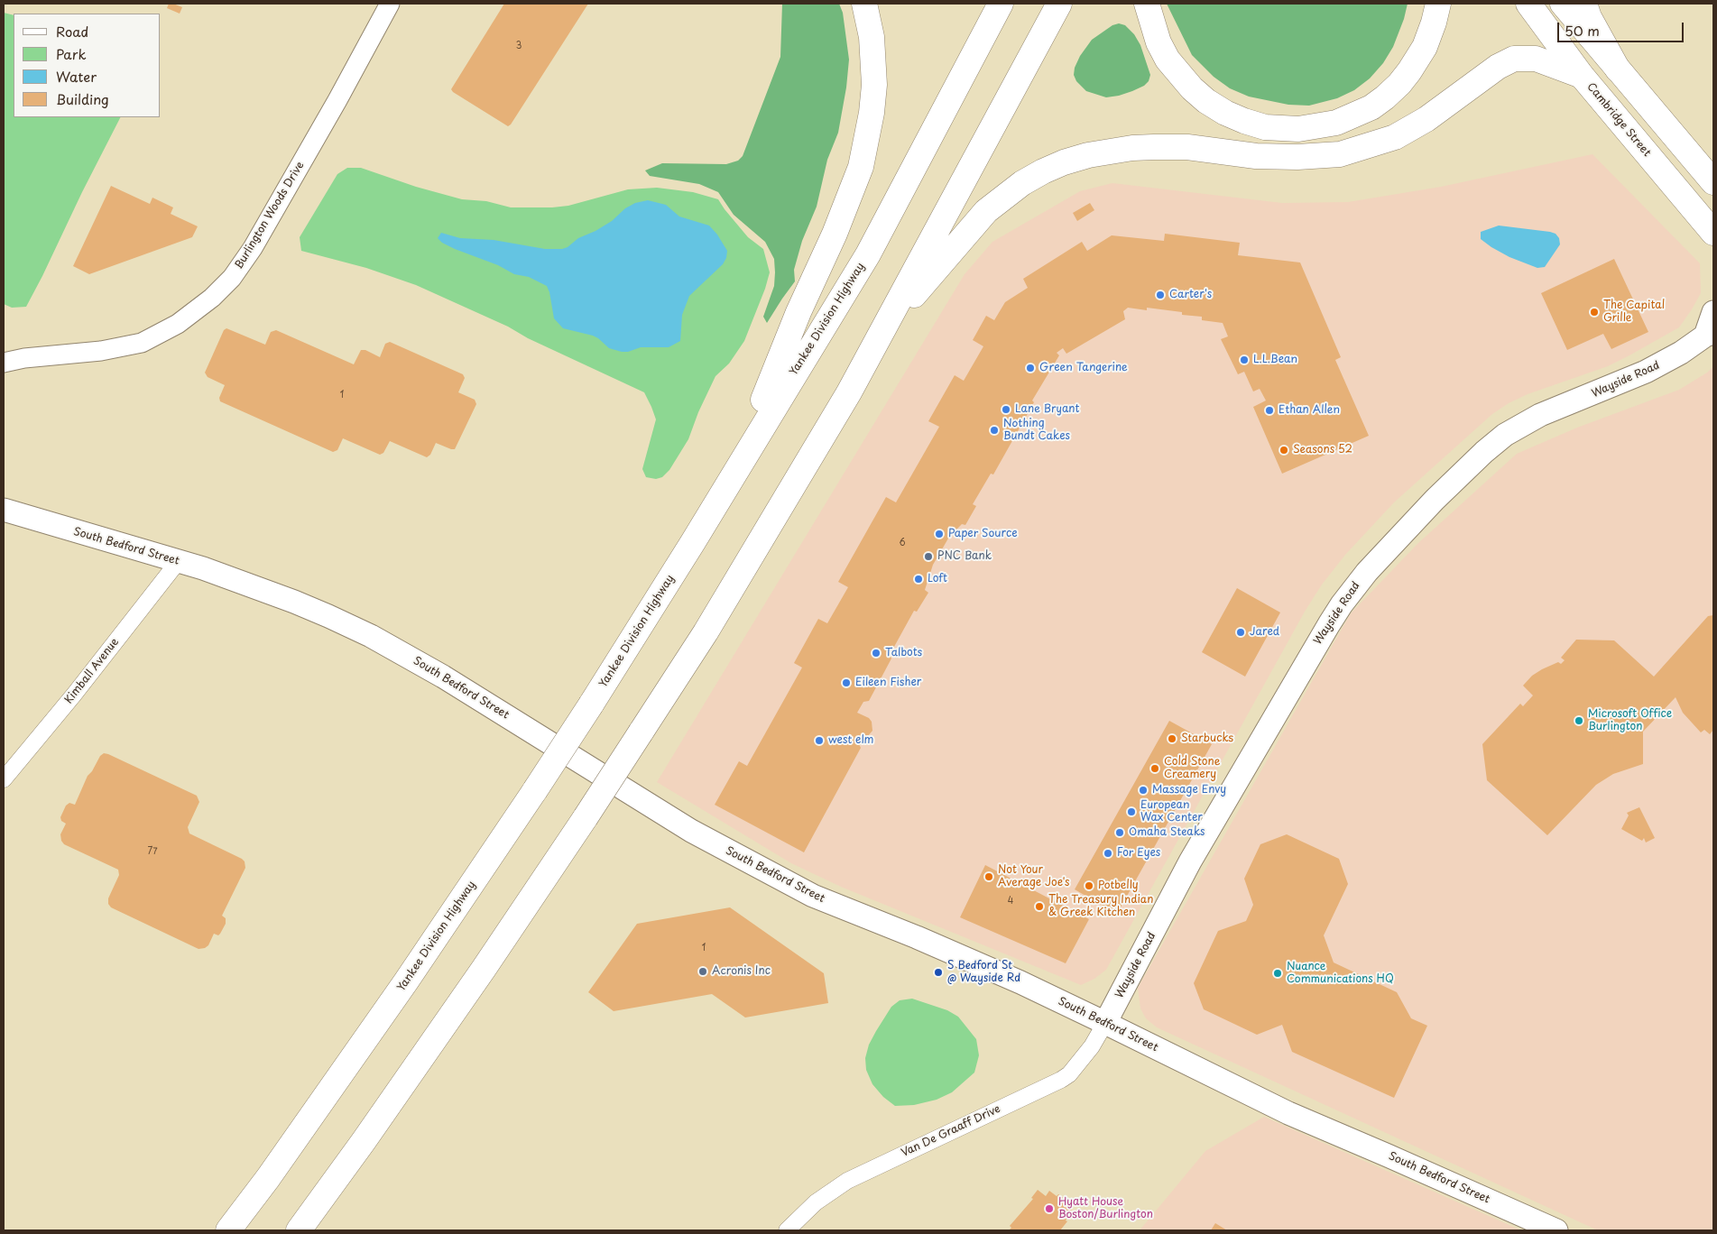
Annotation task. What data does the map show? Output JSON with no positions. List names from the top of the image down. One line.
{"streets":{"highway":["Cambridge Street","Yankee Division Highway"],"main road":["Wayside Road","South Bedford Street"],"street":["Burlington Woods Drive","Kimball Avenue","Van De Graaff Drive"]},"crossings":[["Wayside Road","South Bedford Street"],["Wayside Road","Van De Graaff Drive"],["South Bedford Street","Kimball Avenue"],["South Bedford Street","Van De Graaff Drive"]],"places":["Carter's","The Capital Grille","L.L.Bean","Green Tangerine","Lane Bryant","Ethan Allen","Nothing Bundt Cakes","Seasons 52","Paper Source","PNC Bank","Loft","Jared","Talbots","Eileen Fisher","Microsoft Office Burlington","Starbucks","west elm","Cold Stone Creamery","Massage Envy","European Wax Center","Omaha Steaks","For Eyes","Not Your Average Joe's","Potbelly","The Treasury Indian & Greek Kitchen","Acronis Inc","S Bedford St @ Wayside Rd","Nuance Communications HQ","Hyatt House Boston/Burlington"],"house_numbers":["3","1","6","77","4","1"],"legend":["Road","Park","Water","Building"],"scale_bar":"50 m"}
